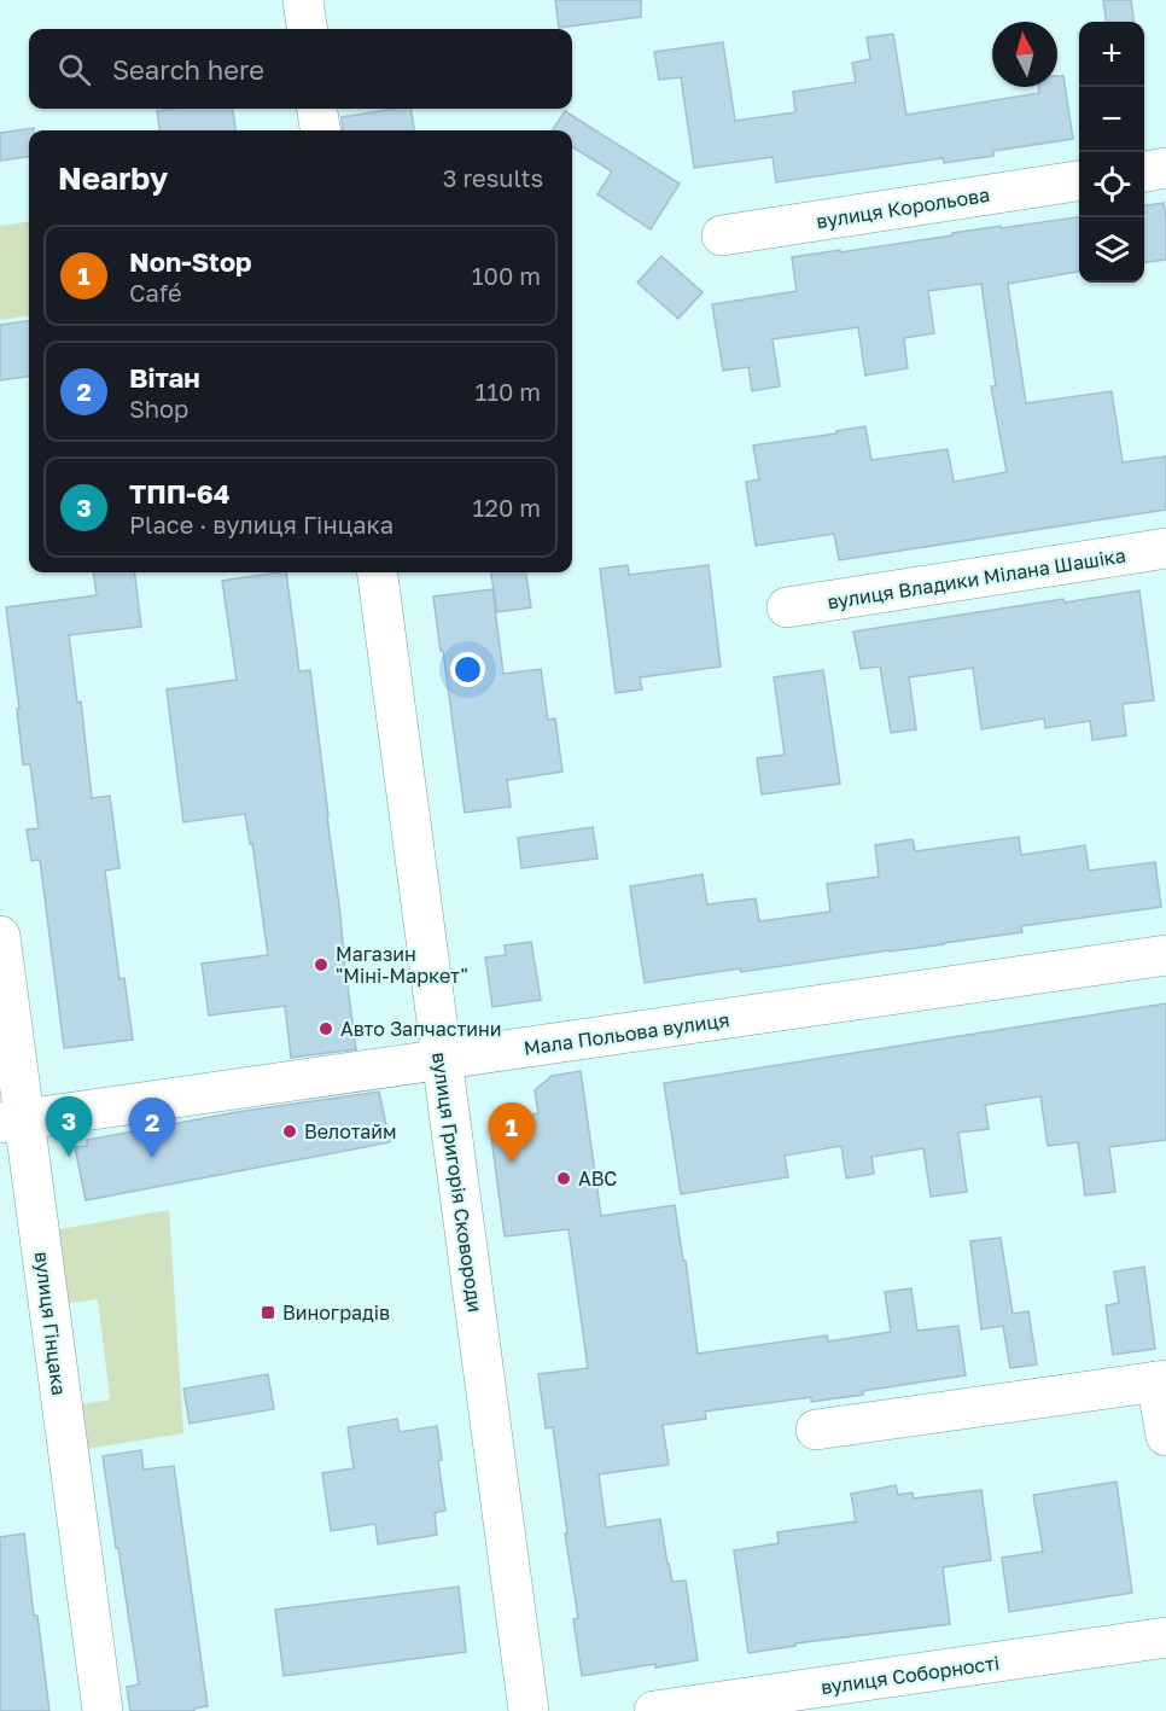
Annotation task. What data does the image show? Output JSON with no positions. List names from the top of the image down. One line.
{"streets":{"street":["вулиця Корольова","вулиця Владики Мілана Шашіка","Мала Польова вулиця","вулиця Григорія Сковороди","вулиця Гінцака","вулиця Соборності"]},"crossings":[["Мала Польова вулиця","вулиця Григорія Сковороди"],["Мала Польова вулиця","вулиця Гінцака"]],"places":{"other":["Магазин \"Міні-Маркет\"","Авто Запчастини","Велотайм","ABC"],"transit":["Виноградів"]},"north":"top","page":{"map_buttons":["+","−"],"search":"Search here","heading":["Nearby","3 results"],"list":[{"mark":"1","name":"Non-Stop","note":"Café","value":"100 m"},{"mark":"2","name":"Вітан","note":"Shop","value":"110 m"},{"mark":"3","name":"ТПП-64","note":"Place · вулиця Гінцака","value":"120 m"}],"pins":["3","2","1"]}}
